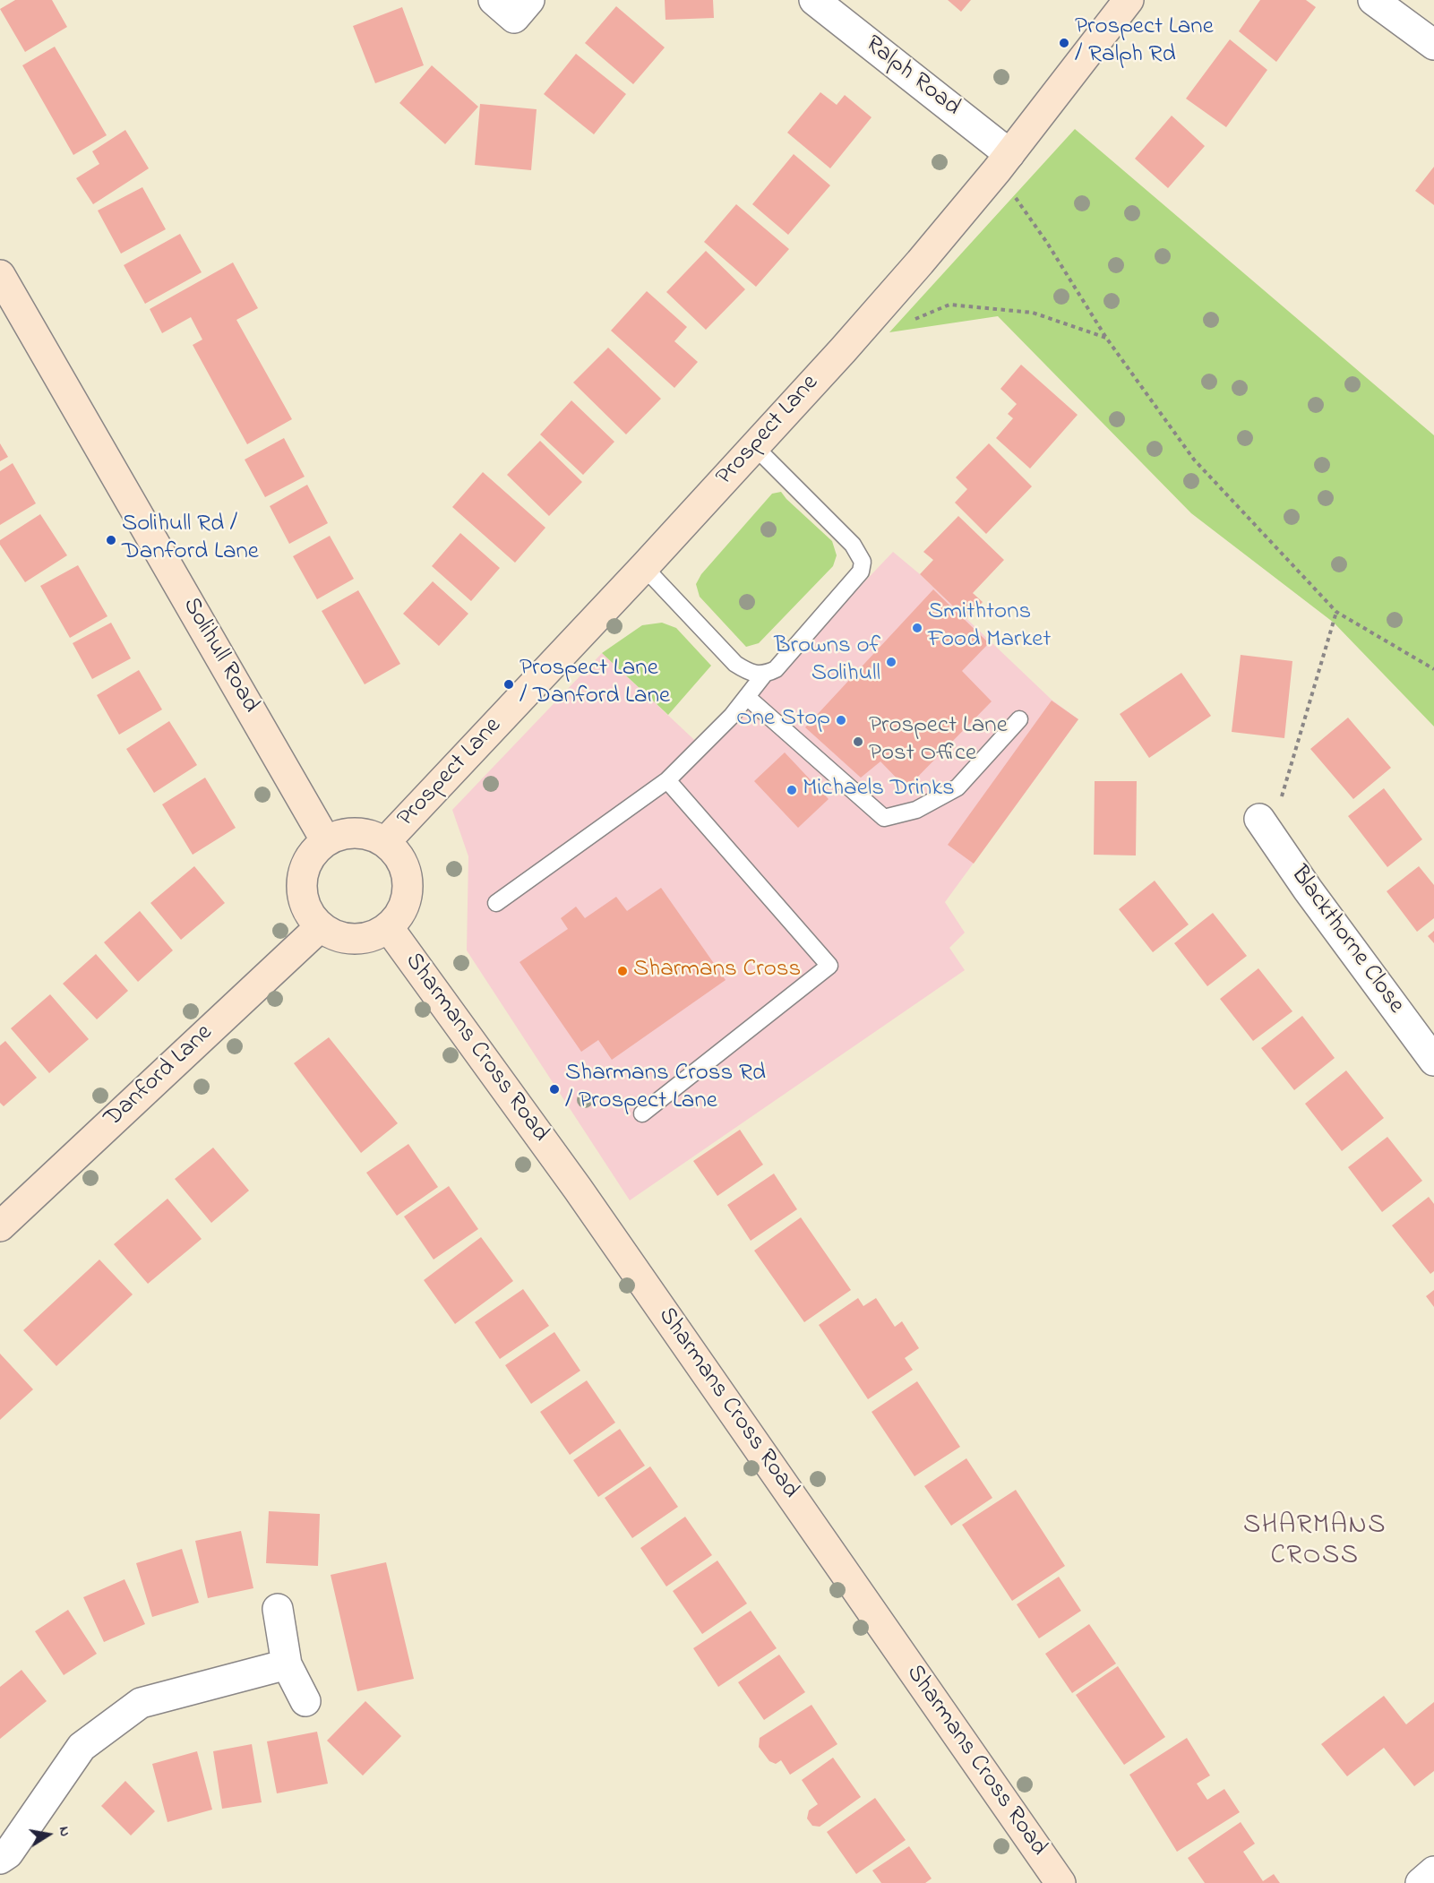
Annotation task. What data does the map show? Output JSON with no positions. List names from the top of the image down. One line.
{"streets":{"street":["Ralph Road","Prospect Lane","Solihull Road","Blackthorne Close","Sharmans Cross Road","Danford Lane"]},"crossings":[["Ralph Road","Prospect Lane"],["Prospect Lane","Solihull Road"],["Prospect Lane","Sharmans Cross Road"],["Prospect Lane","Danford Lane"],["Solihull Road","Sharmans Cross Road"],["Solihull Road","Danford Lane"],["Sharmans Cross Road","Danford Lane"]],"districts":["SHARMANS CROSS"],"places":["Prospect Lane / Ralph Rd","Solihull Rd / Danford Lane","Smithtons Food Market","Browns of Solihull","Prospect Lane / Danford Lane","One Stop","Prospect Lane Post Office","Michaels Drinks","Sharmans Cross","Sharmans Cross Rd / Prospect Lane"],"north":"right"}
